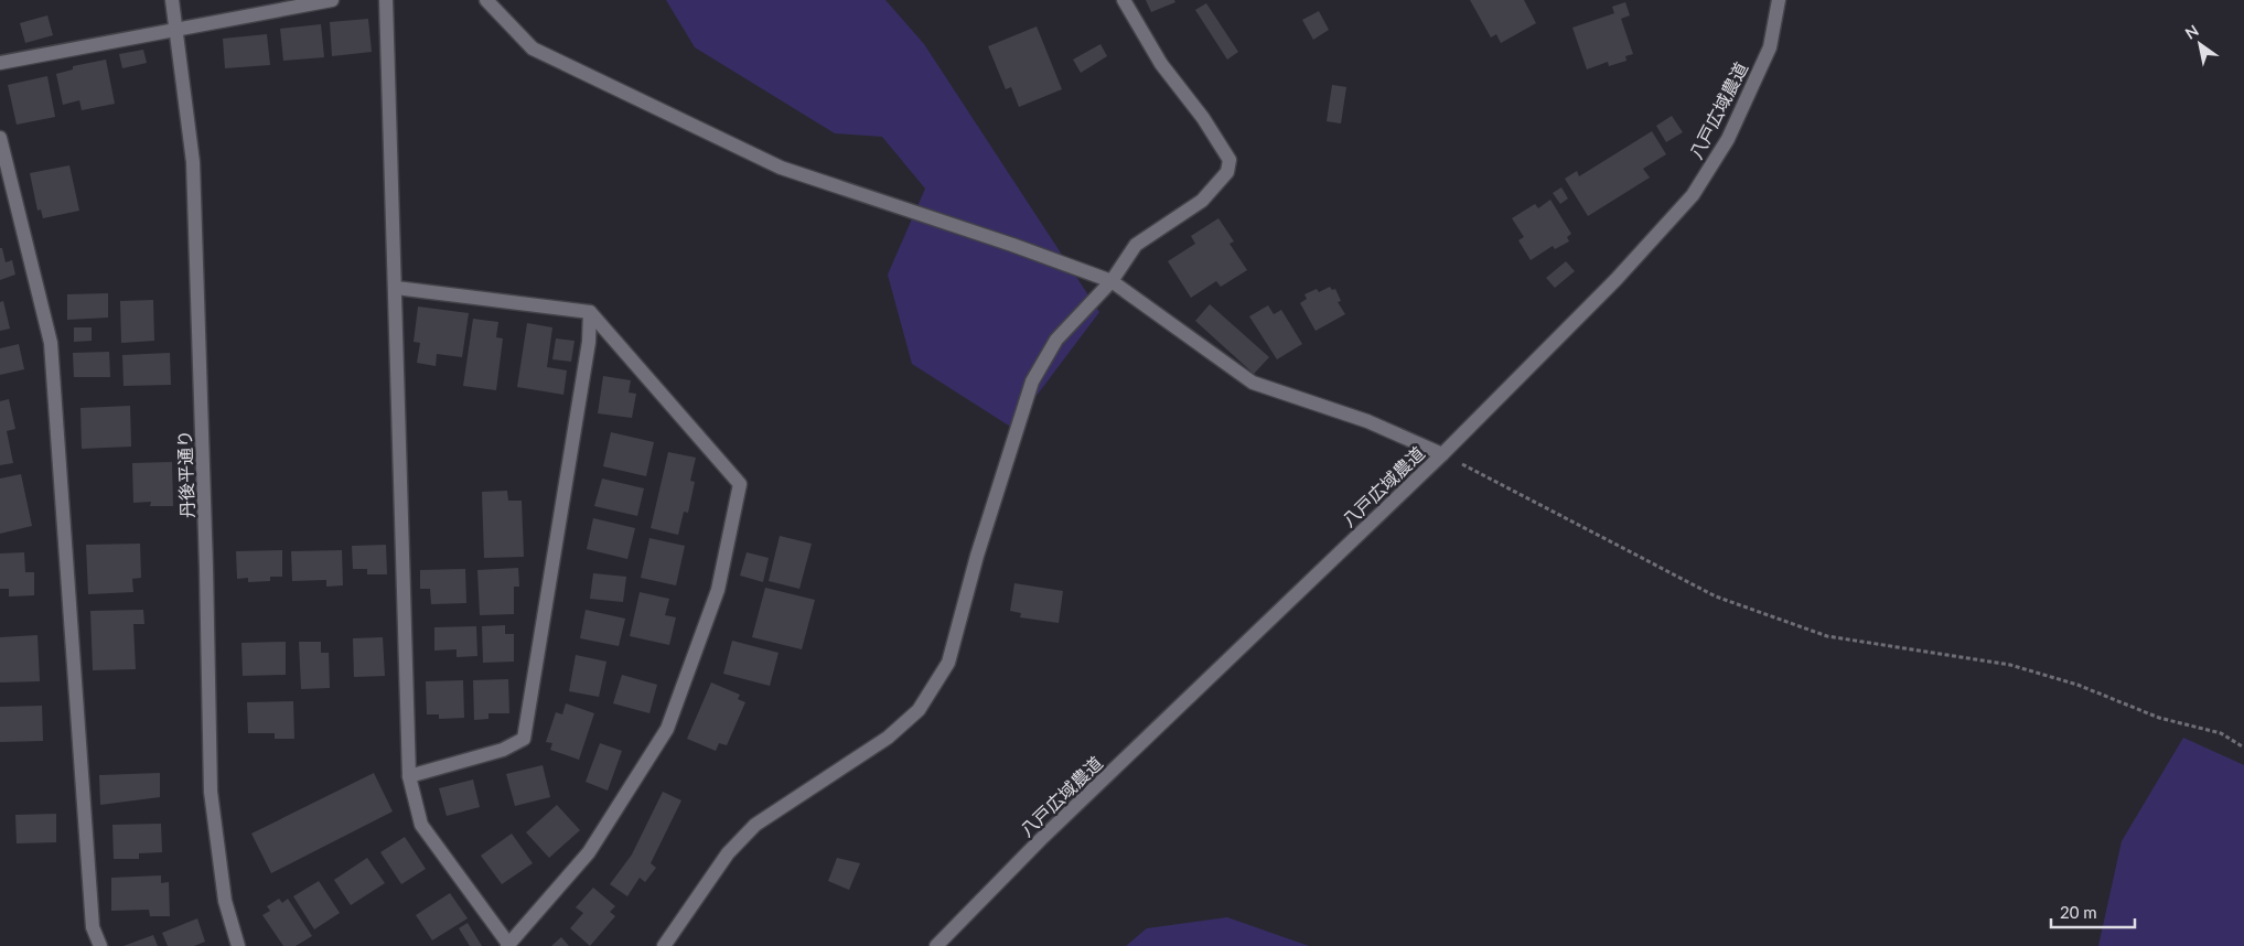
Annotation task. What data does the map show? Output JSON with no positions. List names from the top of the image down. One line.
{"streets":{"street":["八戸広域農道","丹後平通り"]},"scale_bar":"20 m","north":"top left"}
